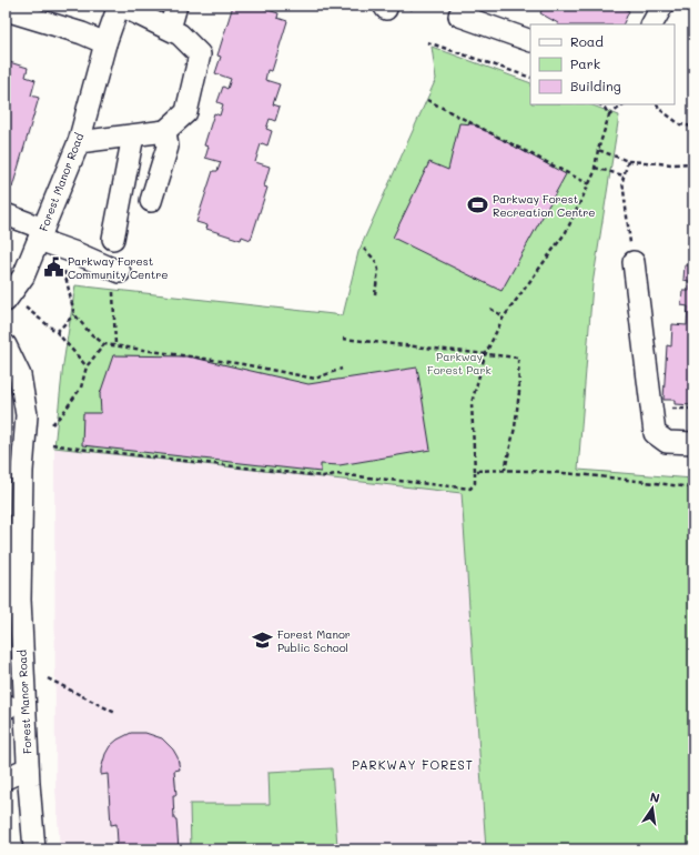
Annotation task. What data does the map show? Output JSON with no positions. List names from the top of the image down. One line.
{"streets":{"street":["Forest Manor Road"]},"districts":["PARKWAY FOREST"],"parks":["Parkway Forest Park"],"places":{"sports":["Parkway Forest Recreation Centre"],"public building":["Parkway Forest Community Centre"],"school or university":["Forest Manor Public School"]},"legend":["Road","Park","Building"],"north":"top"}
